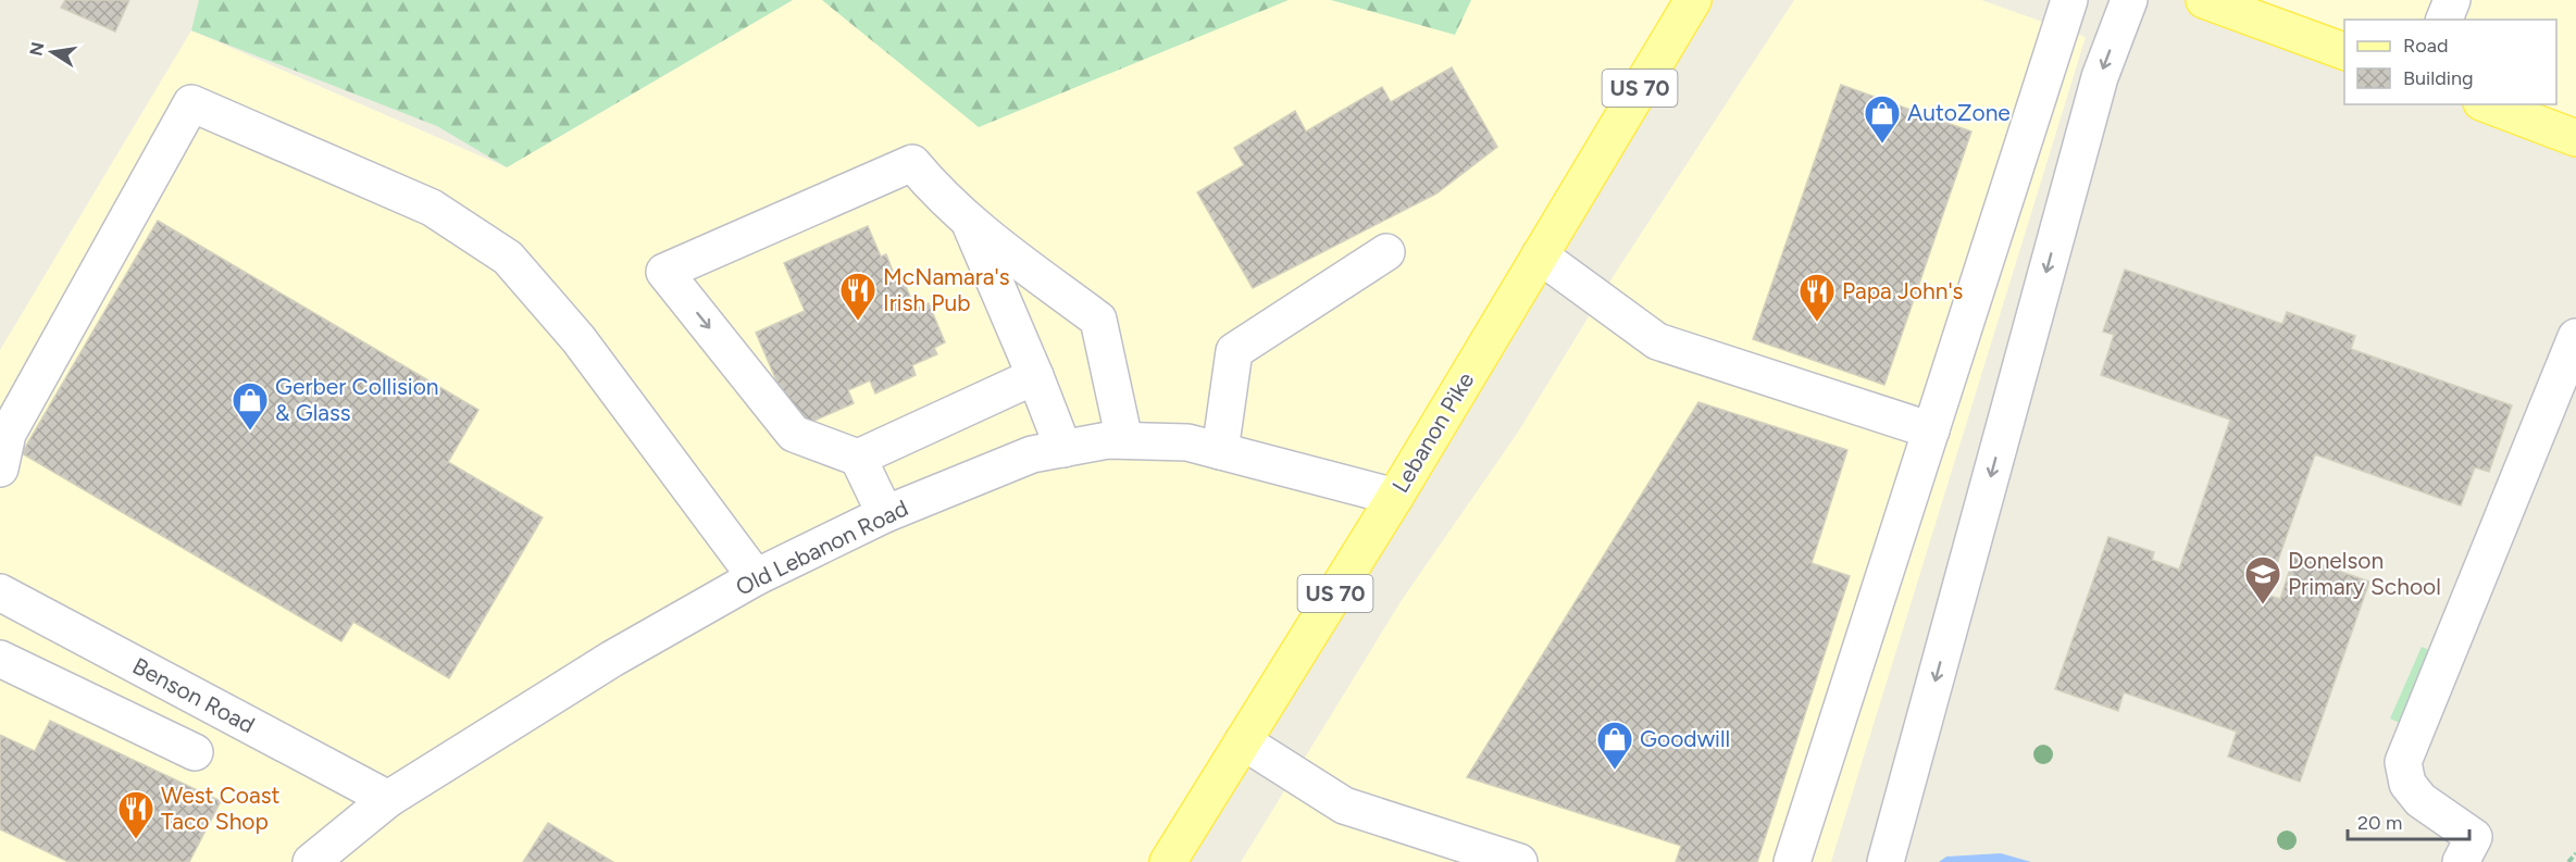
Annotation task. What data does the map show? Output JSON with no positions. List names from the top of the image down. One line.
{"streets":{"main road":["US 70","Lebanon Pike"],"street":["Old Lebanon Road","Benson Road"]},"crossings":[["Lebanon Pike","Old Lebanon Road"],["Old Lebanon Road","Benson Road"]],"places":{"shop":["AutoZone","Gerber Collision & Glass","Goodwill"],"restaurant":["McNamara's Irish Pub","Papa John's","West Coast Taco Shop"],"school or university":["Donelson Primary School"]},"legend":["Road","Building"],"scale_bar":"20 m","north":"left"}
